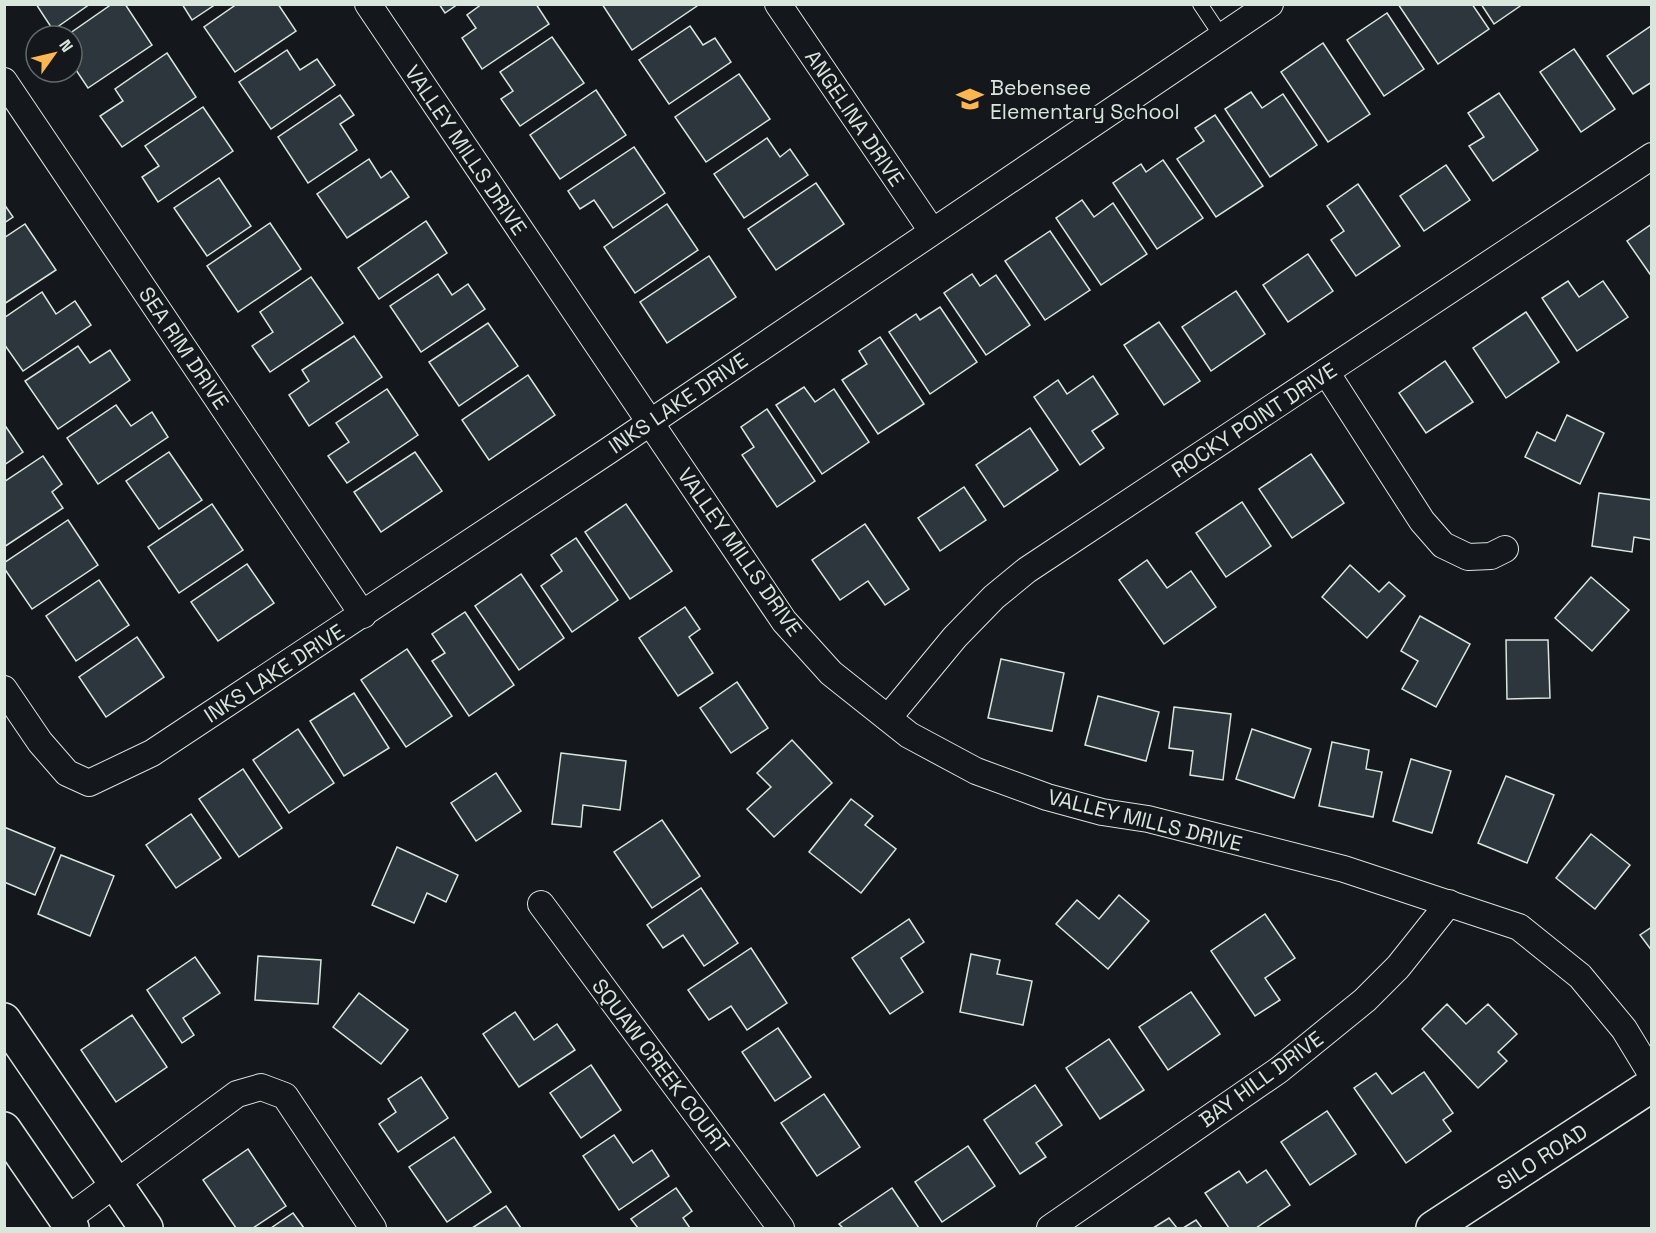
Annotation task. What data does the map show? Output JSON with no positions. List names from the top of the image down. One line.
{"streets":{"main road":["SILO ROAD"],"street":["ANGELINA DRIVE","VALLEY MILLS DRIVE","SEA RIM DRIVE","INKS LAKE DRIVE","ROCKY POINT DRIVE","SQUAW CREEK COURT","BAY HILL DRIVE"]},"crossings":[["ANGELINA DRIVE","INKS LAKE DRIVE"],["VALLEY MILLS DRIVE","INKS LAKE DRIVE"],["VALLEY MILLS DRIVE","ROCKY POINT DRIVE"],["VALLEY MILLS DRIVE","BAY HILL DRIVE"],["SEA RIM DRIVE","INKS LAKE DRIVE"]],"places":{"school or university":["Bebensee Elementary School"]},"north":"top right"}
